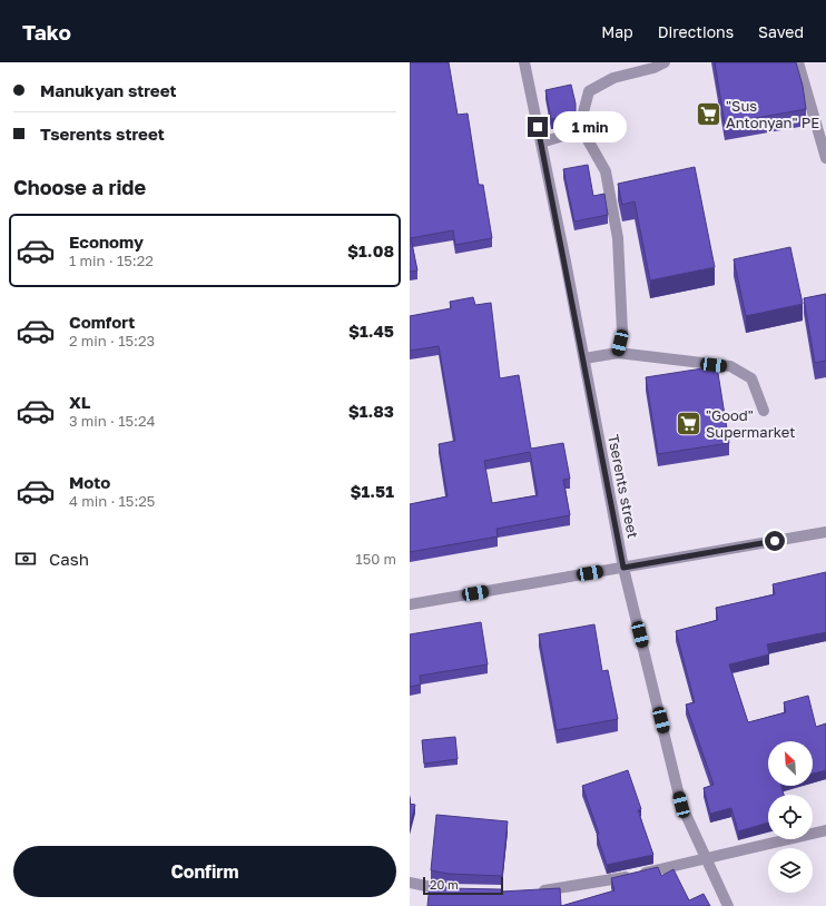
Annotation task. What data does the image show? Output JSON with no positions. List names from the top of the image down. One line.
{"streets":{"street":["Tserents street"]},"places":{"supermarket":["\"Sus Antonyan\" PE","\"Good\" Supermarket"]},"scale_bar":"20 m","north":"top left","page":{"header":"Tako","nav":["Map","Directions","Saved"],"banner":["Manukyan street","Tserents street"],"bubble":"1 min","heading":"Choose a ride","list":[{"name":"Economy","note":"1 min · 15:22","value":"$1.08"},{"name":"Comfort","note":"2 min · 15:23","value":"$1.45"},{"name":"XL","note":"3 min · 15:24","value":"$1.83"},{"name":"Moto","note":"4 min · 15:25","value":"$1.51"}],"pay":["Cash","150 m"],"buttons":"Confirm","scale":"20 m"}}
